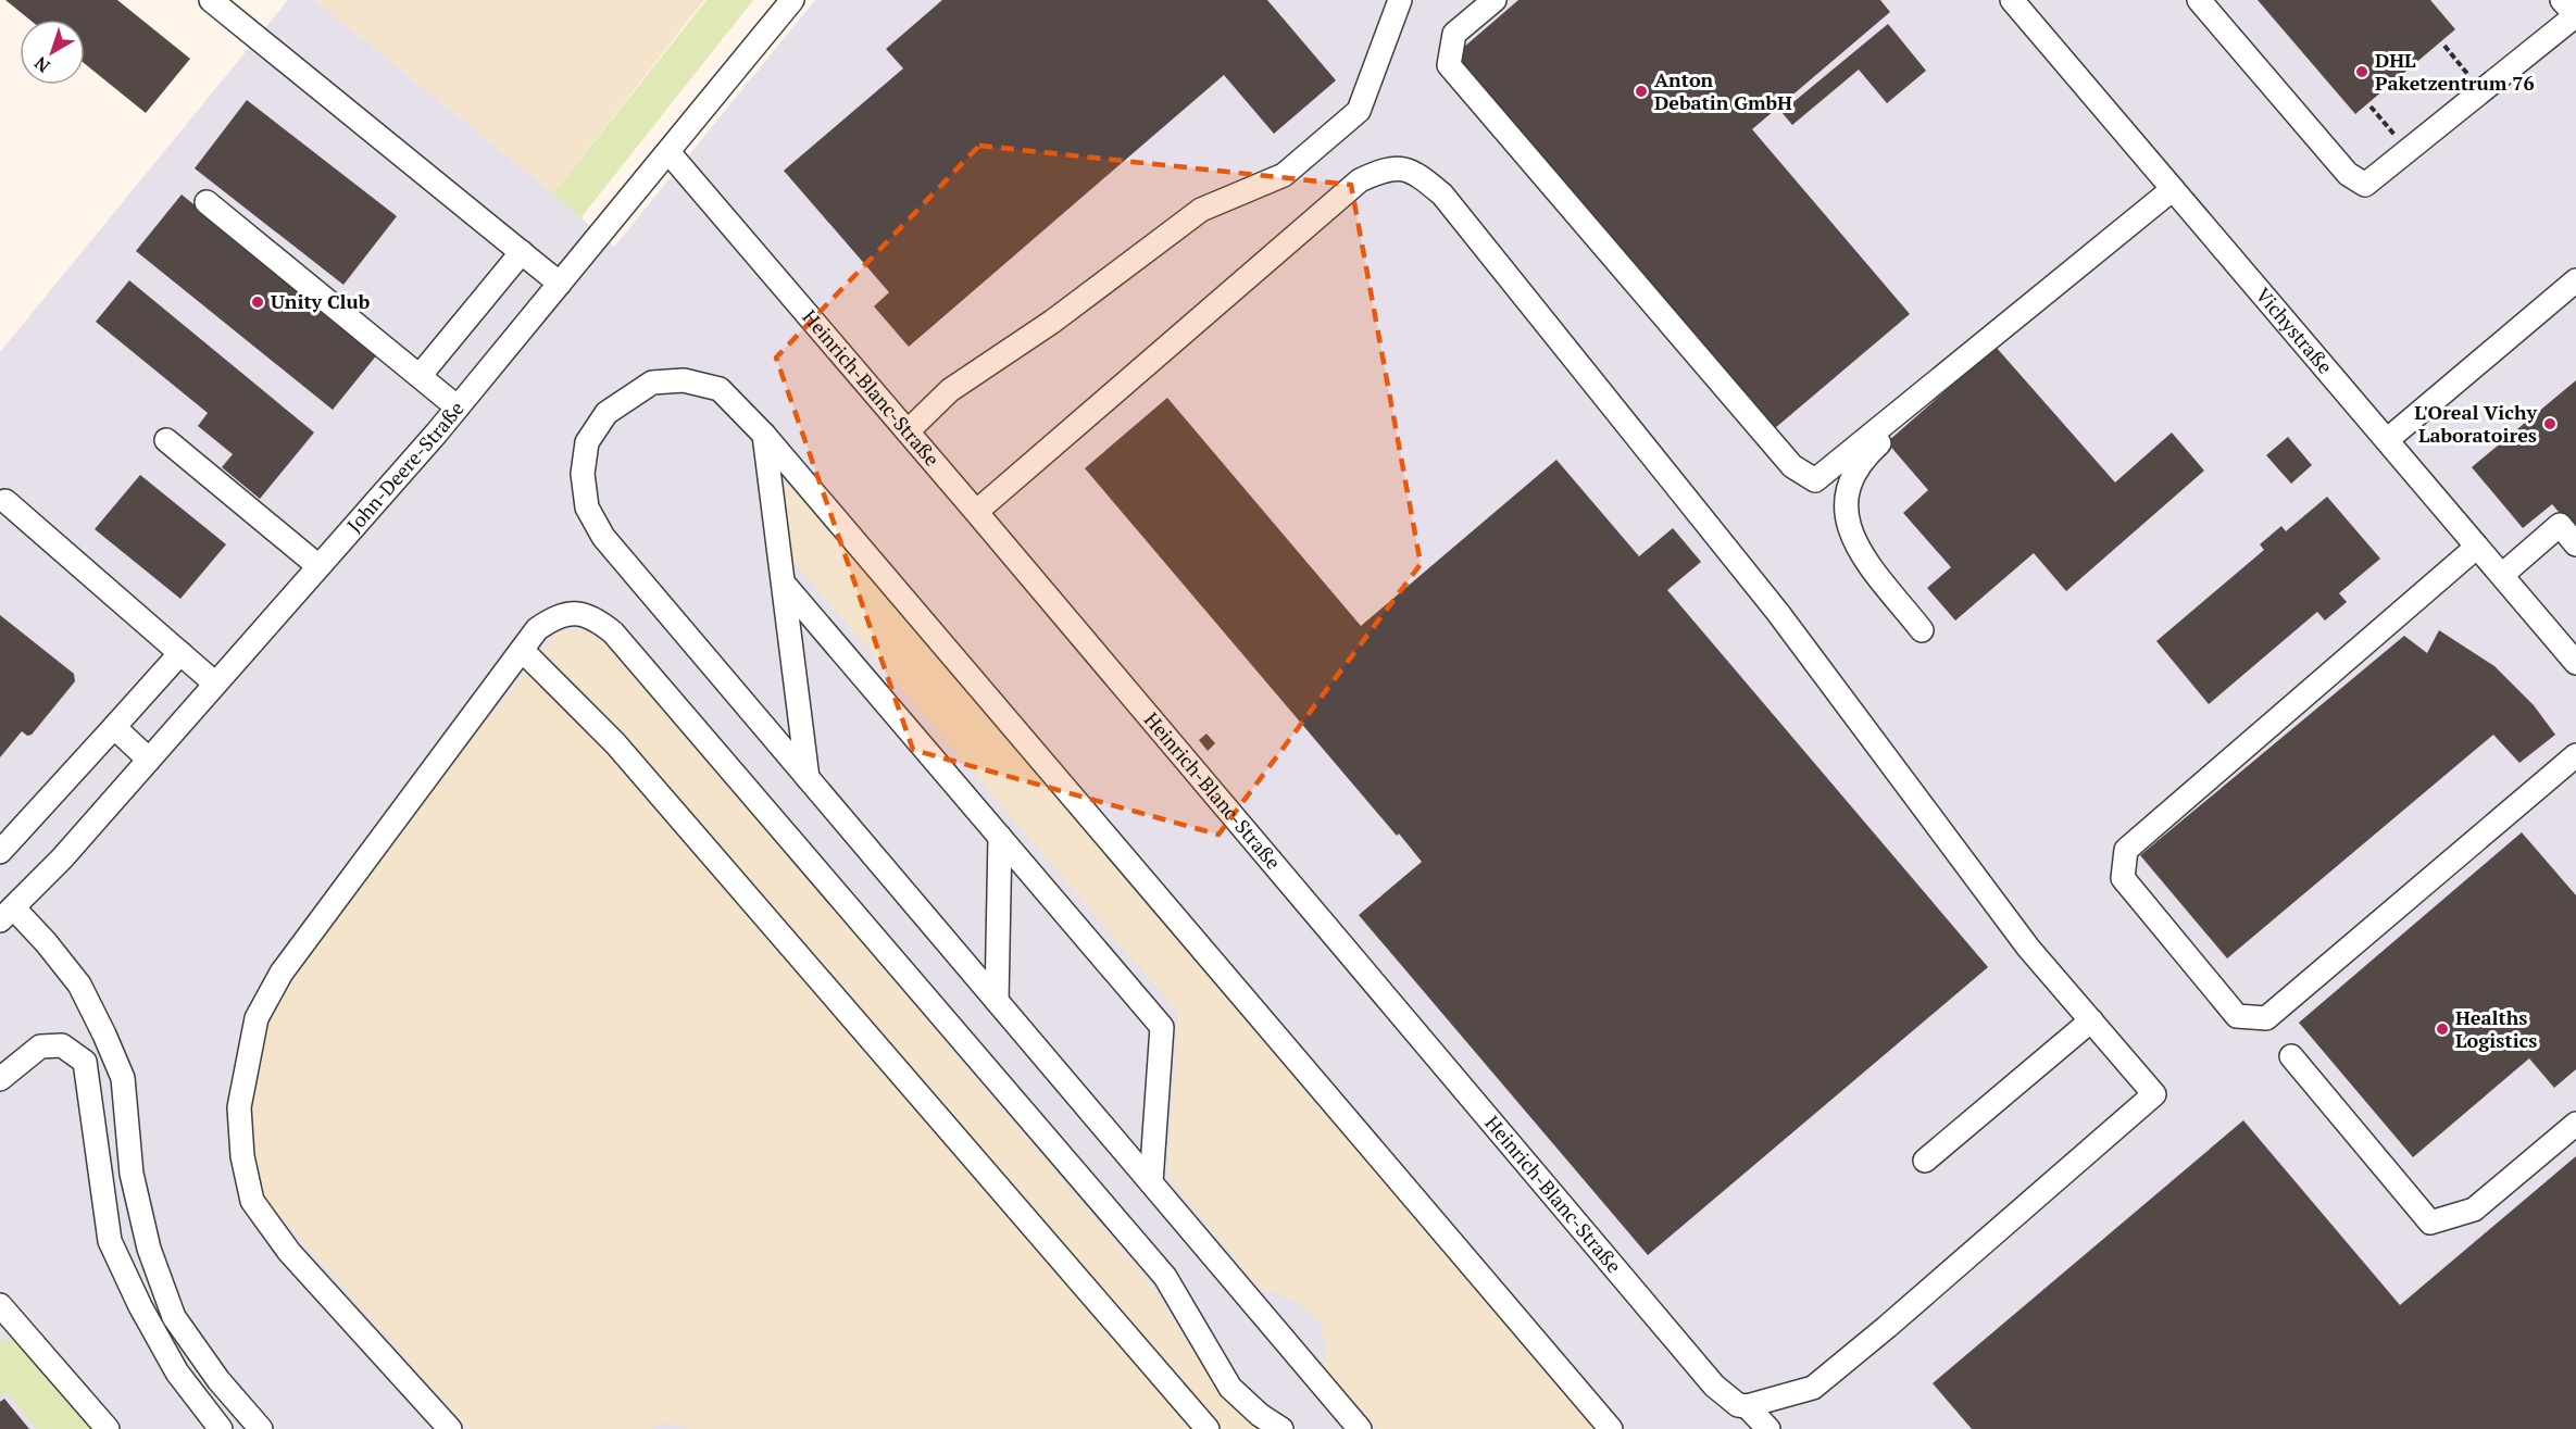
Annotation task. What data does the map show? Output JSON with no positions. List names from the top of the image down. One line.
{"streets":{"street":["Vichystraße","Heinrich-Blanc-Straße","John-Deere-Straße"]},"crossings":[["Heinrich-Blanc-Straße","John-Deere-Straße"]],"places":["DHL Paketzentrum 76","Anton Debatin GmbH","Unity Club","L'Oreal Vichy Laboratoires","Healths Logistics"],"north":"bottom left"}
